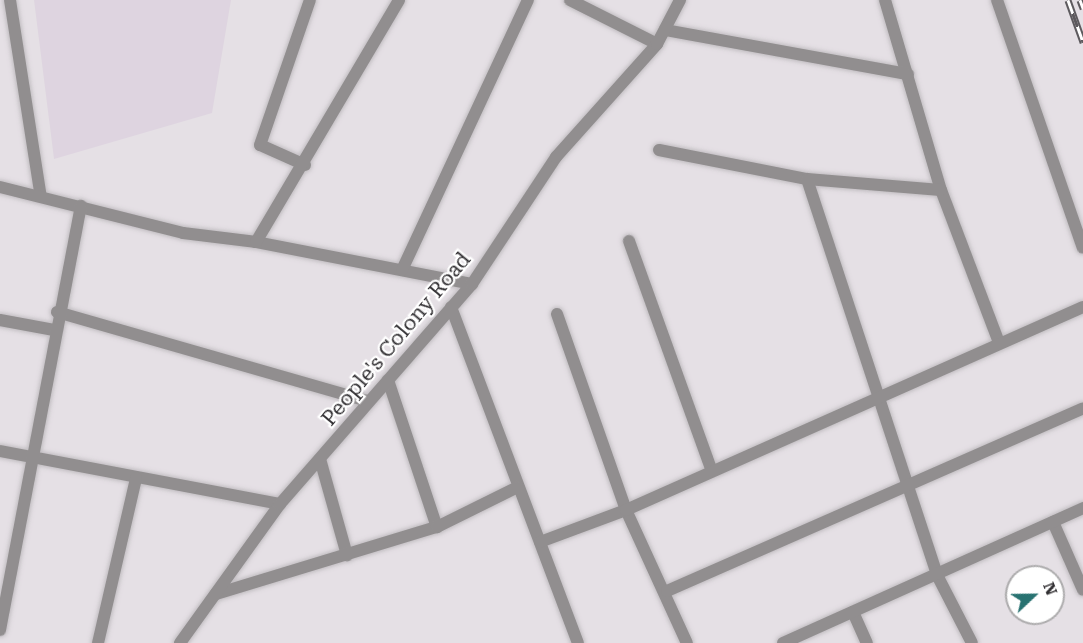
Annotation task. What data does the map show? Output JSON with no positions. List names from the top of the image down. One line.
{"streets":{"street":["People's Colony Road"]},"north":"right"}
